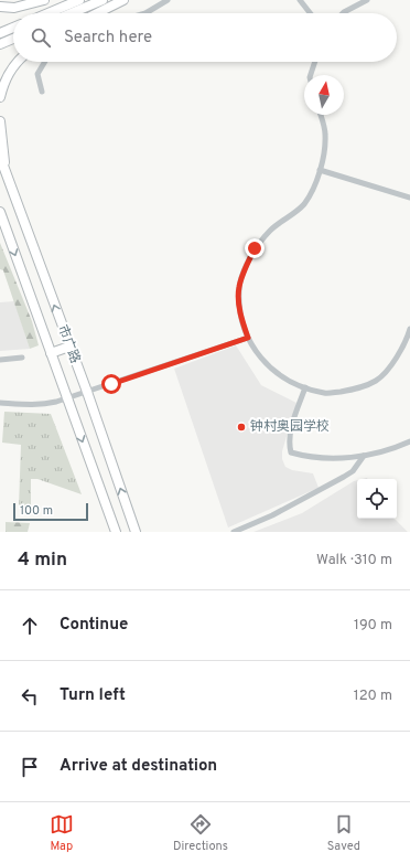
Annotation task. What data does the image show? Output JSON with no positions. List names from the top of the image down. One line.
{"streets":{"main road":["市广路"]},"places":["钟村奥园学校"],"scale_bar":"100 m","north":"top","page":{"search":"Search here","scale":"100 m","heading":["4 min","Walk · 310 m"],"list":[["Continue","190 m"],["Turn left","120 m"],"Arrive at destination"],"nav":["Map","Directions","Saved"]}}
